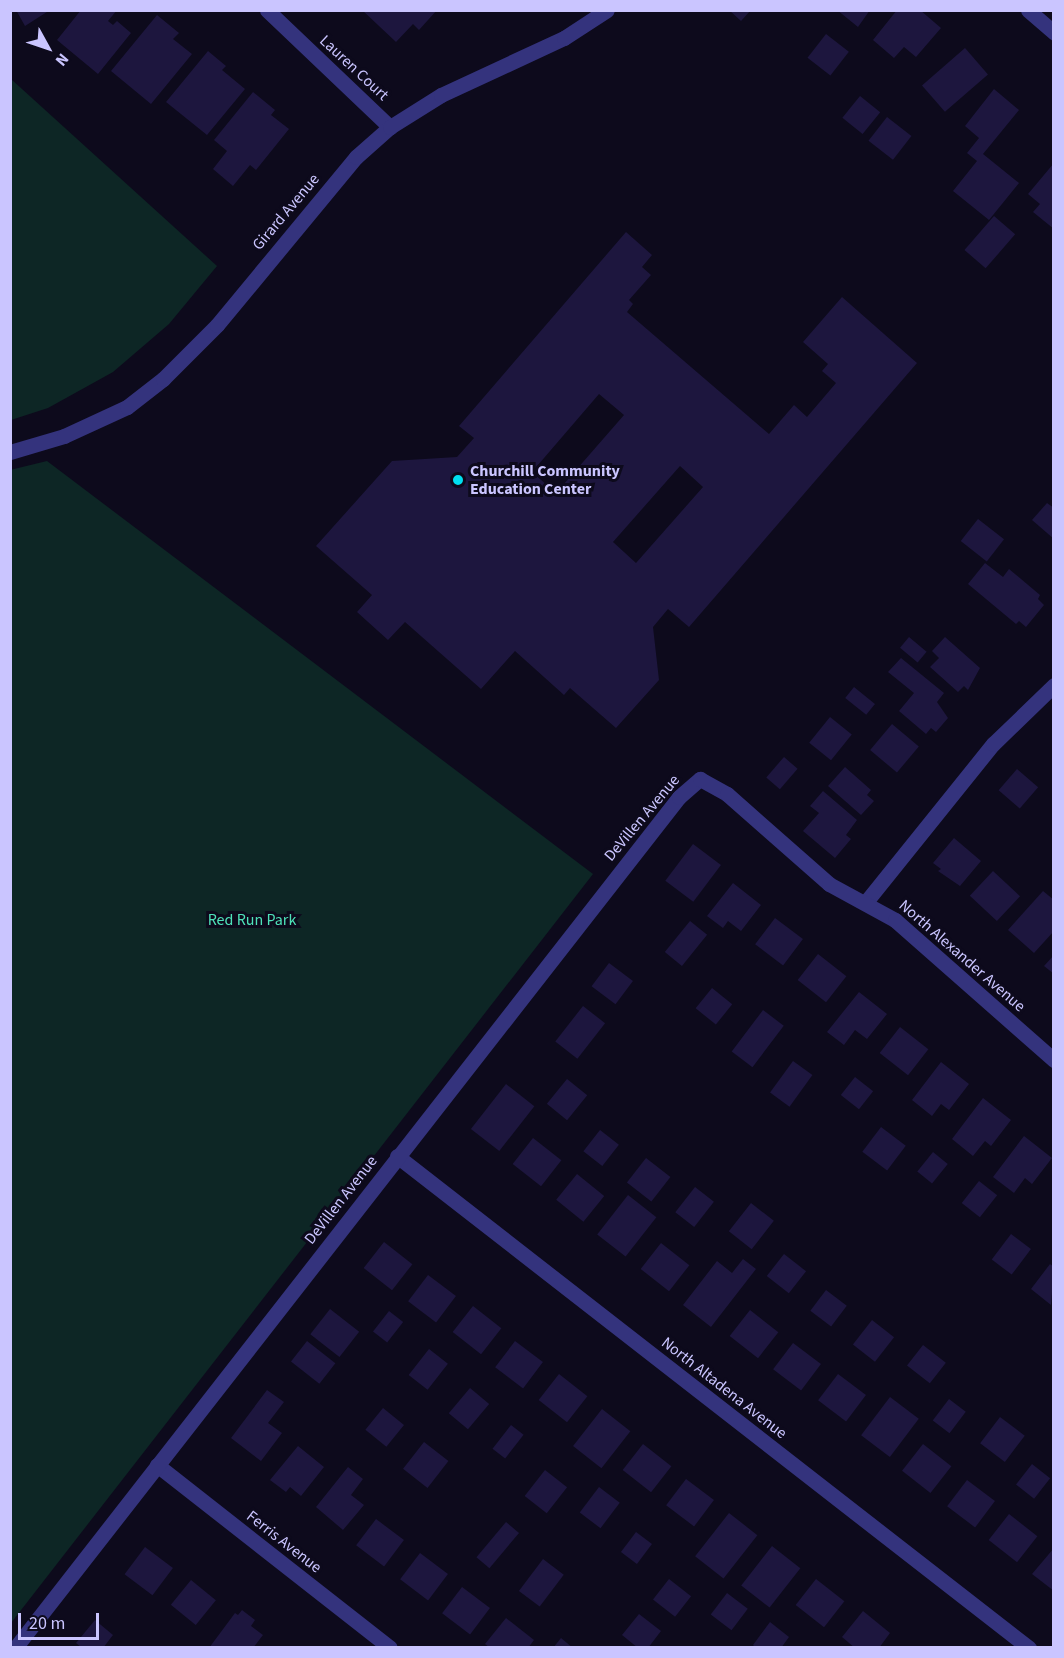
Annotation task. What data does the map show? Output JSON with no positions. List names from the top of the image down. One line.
{"streets":{"street":["Lauren Court","Girard Avenue","DeVillen Avenue","North Alexander Avenue","North Altadena Avenue","Ferris Avenue"]},"crossings":[["Lauren Court","Girard Avenue"],["DeVillen Avenue","North Alexander Avenue"],["DeVillen Avenue","North Altadena Avenue"],["DeVillen Avenue","Ferris Avenue"]],"parks":["Red Run Park"],"places":["Churchill Community Education Center"],"scale_bar":"20 m","north":"bottom right"}
